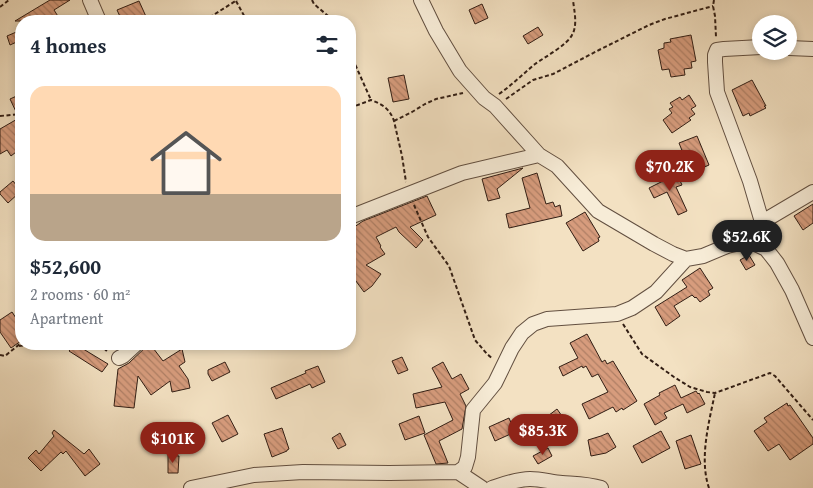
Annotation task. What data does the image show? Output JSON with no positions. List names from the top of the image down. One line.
{"page":{"heading":"4 homes","list":[{"name":"$52,600","note":"2 rooms · 60 m² · Apartment"}],"price":["$70.2K","$52.6K","$85.3K","$101K"]}}
